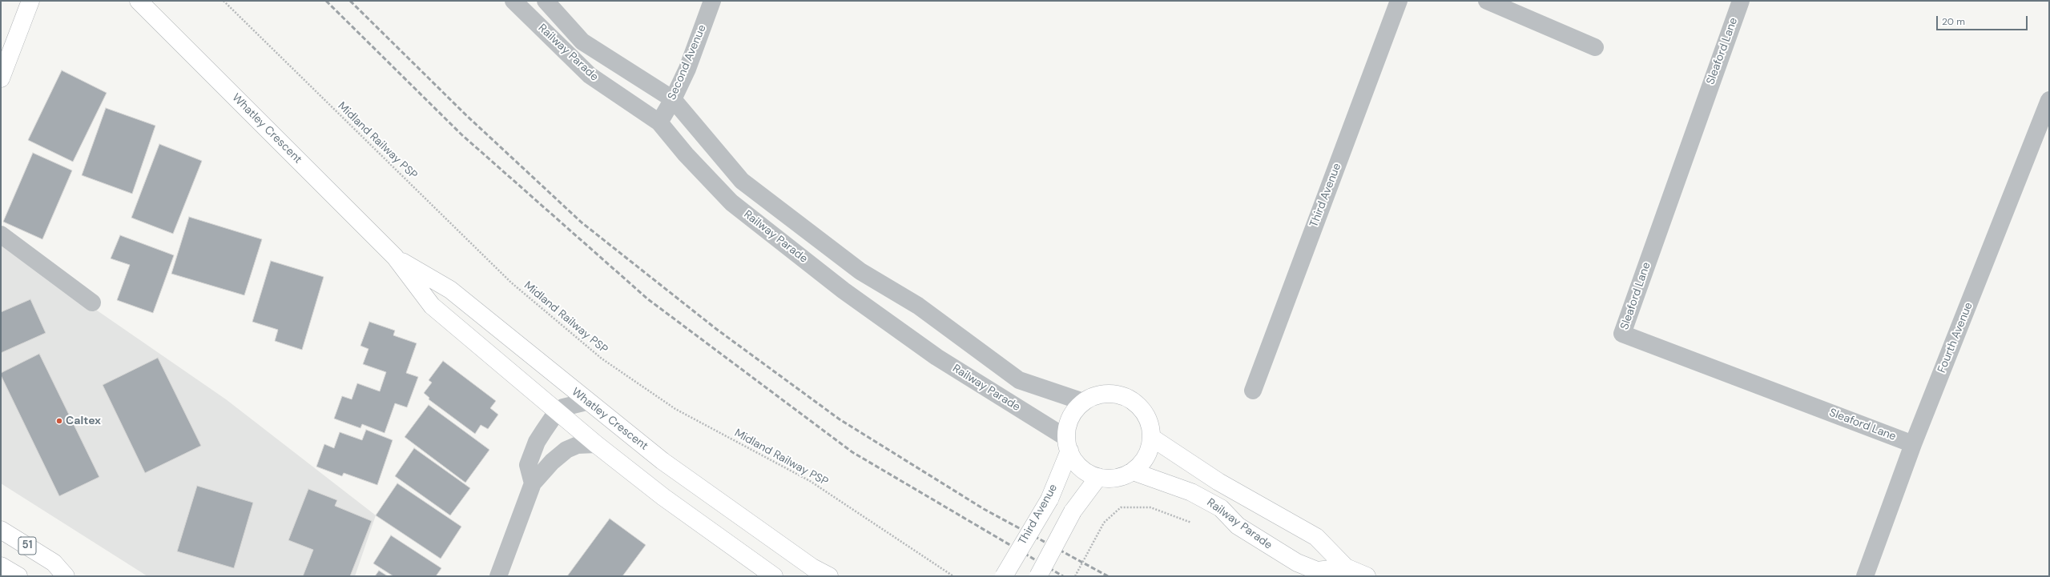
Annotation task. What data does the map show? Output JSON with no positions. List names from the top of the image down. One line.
{"streets":{"main road":["Railway Parade","Whatley Crescent","Third Avenue","51"],"street":["Sleaford Lane","Second Avenue","Fourth Avenue"],"path":["Midland Railway PSP"]},"crossings":[["Sleaford Lane","Fourth Avenue"],["Railway Parade","Second Avenue"],["Railway Parade","Third Avenue"]],"places":["Caltex"],"scale_bar":"20 m"}
